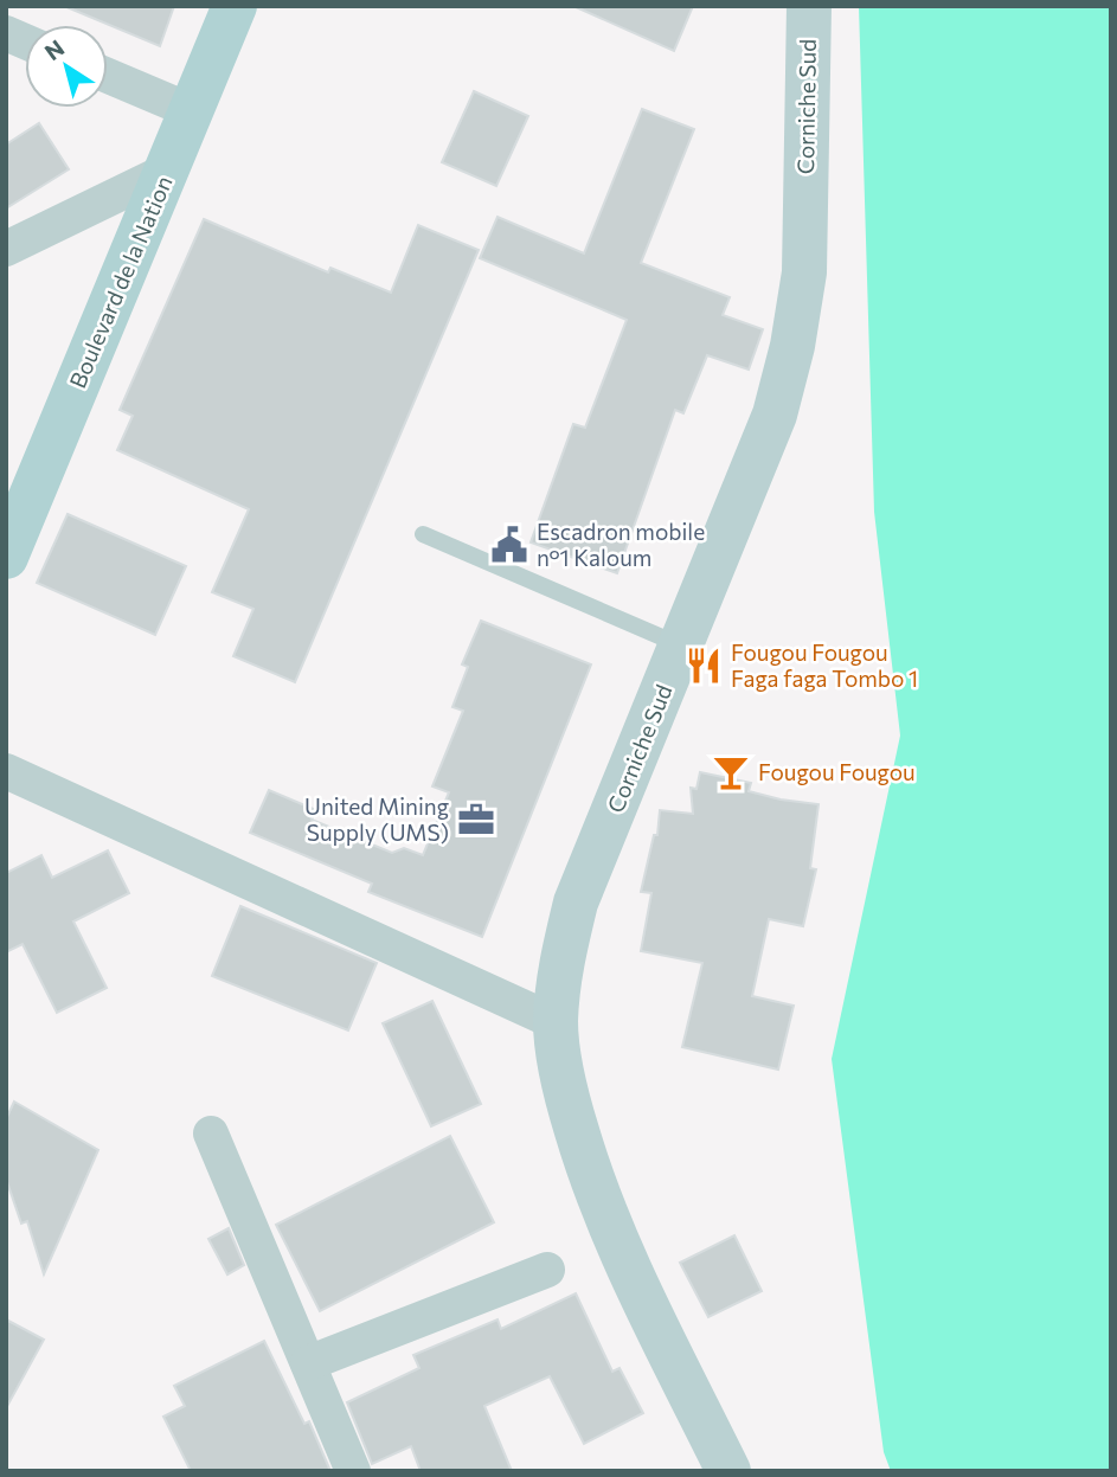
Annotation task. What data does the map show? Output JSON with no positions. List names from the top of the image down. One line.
{"streets":{"main road":["Corniche Sud","Boulevard de la Nation"]},"places":{"public building":["Escadron mobile n°1 Kaloum"],"restaurant":["Fougou Fougou Faga faga Tombo 1"],"bar":["Fougou Fougou"],"office":["United Mining Supply (UMS)"]},"north":"top left"}
